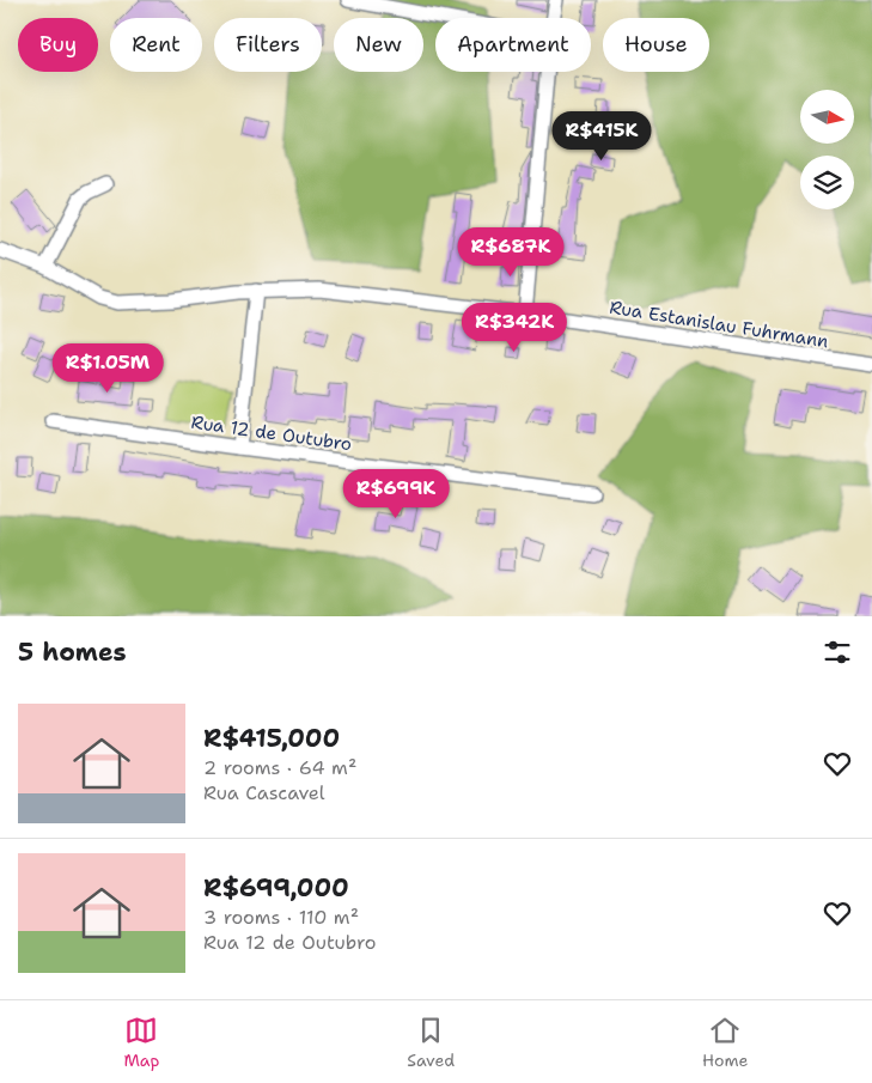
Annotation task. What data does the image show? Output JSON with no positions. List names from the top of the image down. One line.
{"streets":{"street":["Rua Estanislau Fuhrmann","Rua 12 de Outubro"]},"north":"right","page":{"chip":["Buy","Rent","Filters","New","Apartment","House"],"price":["R$415K","R$687K","R$342K","R$1.05M","R$699K"],"heading":"5 homes","list":[{"name":"R$415,000","note":"2 rooms · 64 m² · Rua Cascavel"},{"name":"R$699,000","note":"3 rooms · 110 m² · Rua 12 de Outubro"}],"tabs":["Map","Saved","Home"]}}
